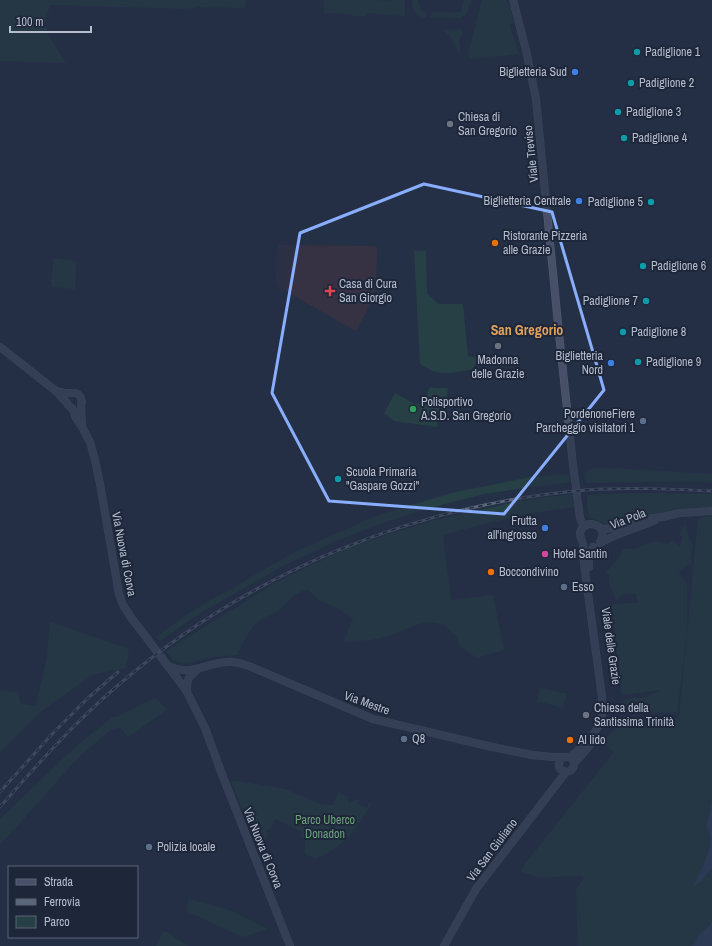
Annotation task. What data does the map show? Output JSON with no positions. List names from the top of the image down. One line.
{"streets":{"main road":["Viale Treviso","Via Pola","Via Nuova di Corva","Viale delle Grazie","Via Mestre","Via San Giuliano"]},"crossings":[["Viale Treviso","Viale delle Grazie"],["Via Pola","Viale delle Grazie"],["Via Nuova di Corva","Via Mestre"],["Viale delle Grazie","Via Mestre"],["Viale delle Grazie","Via San Giuliano"],["Via Mestre","Via San Giuliano"]],"districts":["San Gregorio"],"parks":["Parco Uberco Donadon"],"places":{"other":["Padiglione 1","Biglietteria Sud","Padiglione 2","Padiglione 3","Chiesa di San Gregorio","Padiglione 4","Biglietteria Centrale","Padiglione 5","Ristorante Pizzeria alle Grazie","Padiglione 6","Padiglione 7","Padiglione 8","Madonna delle Grazie","Padiglione 9","Biglietteria Nord","Polisportivo A.S.D. San Gregorio","PordenoneFiere Parcheggio visitatori 1","Scuola Primaria \"Gaspare Gozzi\"","Frutta all'ingrosso","Hotel Santin","Boccondivino","Esso","Chiesa della Santissima Trinità","Q8","Al lido","Polizia locale"],"health":["Casa di Cura San Giorgio"]},"legend":["Strada","Ferrovia","Parco"],"scale_bar":"100 m"}
